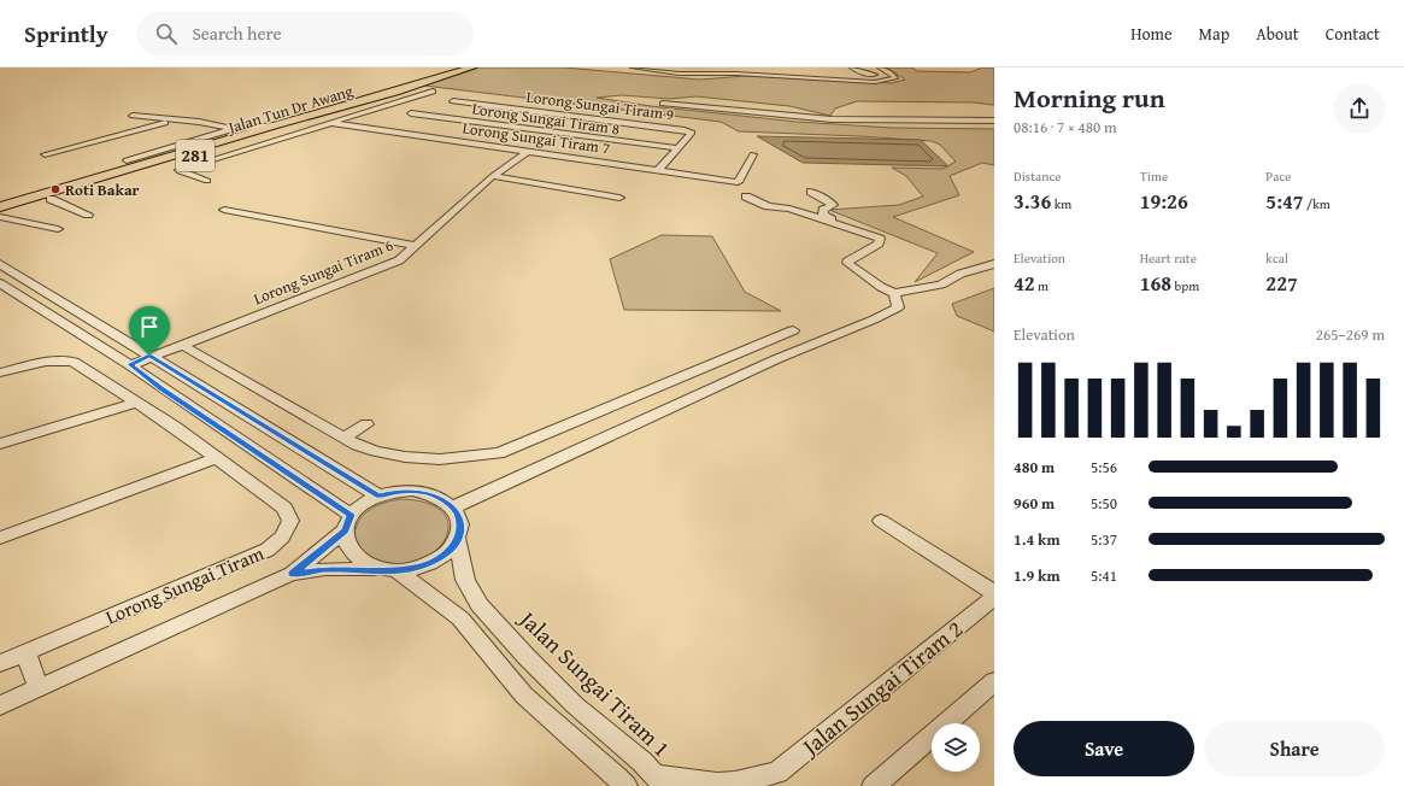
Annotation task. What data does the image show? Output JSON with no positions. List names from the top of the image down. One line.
{"streets":{"main road":["Jalan Tun Dr Awang","281"],"street":["Lorong Sungai Tiram 9","Lorong Sungai Tiram 8","Lorong Sungai Tiram 7","Lorong Sungai Tiram 6","Lorong Sungai Tiram","Jalan Sungai Tiram 1","Jalan Sungai Tiram 2"]},"crossings":[["Lorong Sungai Tiram 9","Lorong Sungai Tiram 8"],["Lorong Sungai Tiram 9","Lorong Sungai Tiram 7"],["Lorong Sungai Tiram 7","Lorong Sungai Tiram 6"],["Jalan Sungai Tiram 1","Jalan Sungai Tiram 2"]],"places":["Roti Bakar"],"page":{"header":"Sprintly","search":"Search here","nav":["Home","Map","About","Contact"],"heading":["Morning run","08:16 · 7 × 480 m"],"stats":[["Distance","3.36 km"],["Time","19:26"],["Pace","5:47 /km"],["Elevation","42 m"],["Heart rate","168 bpm"],["kcal","227"]],"chart":["Elevation","265–269 m"],"list":[{"name":"480 m","note":"5:56"},{"name":"960 m","note":"5:50"},{"name":"1.4 km","note":"5:37"},{"name":"1.9 km","note":"5:41"}],"buttons":["Save","Share"]}}
